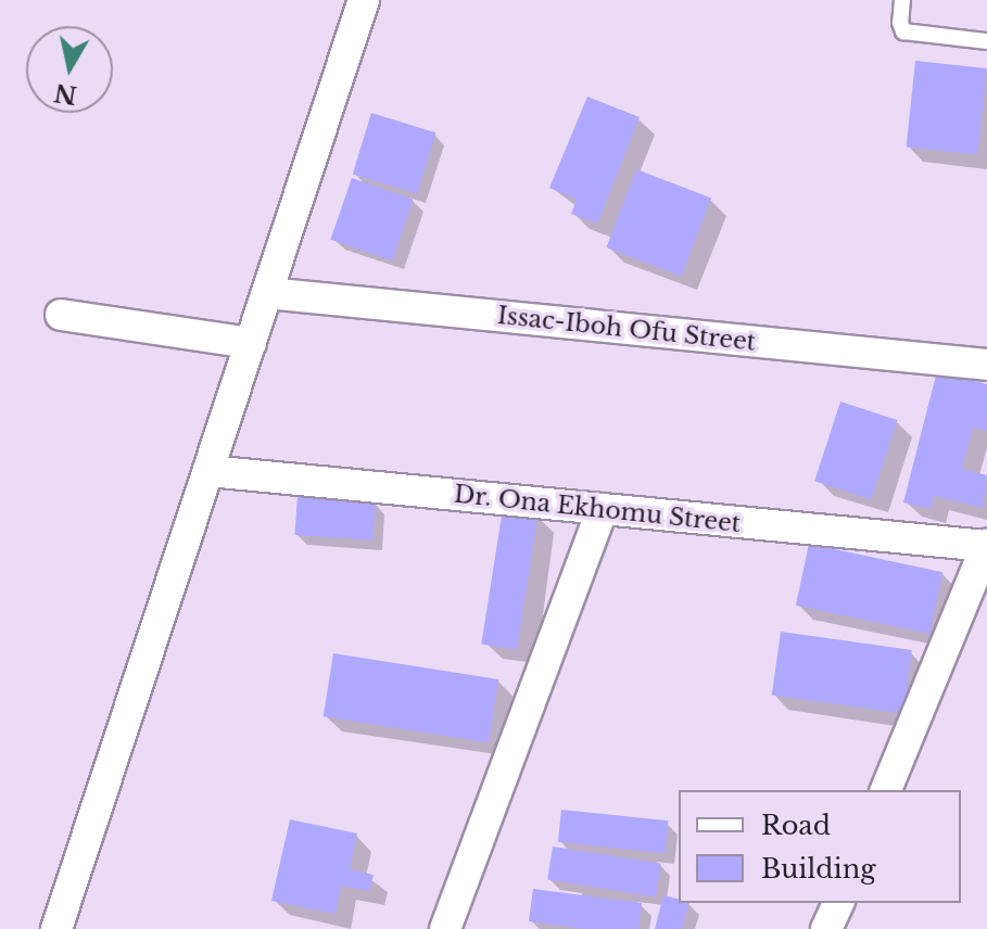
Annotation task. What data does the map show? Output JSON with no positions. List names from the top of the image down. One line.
{"streets":{"street":["Issac-Iboh Ofu Street","Dr. Ona Ekhomu Street"]},"legend":["Road","Building"],"north":"bottom"}
